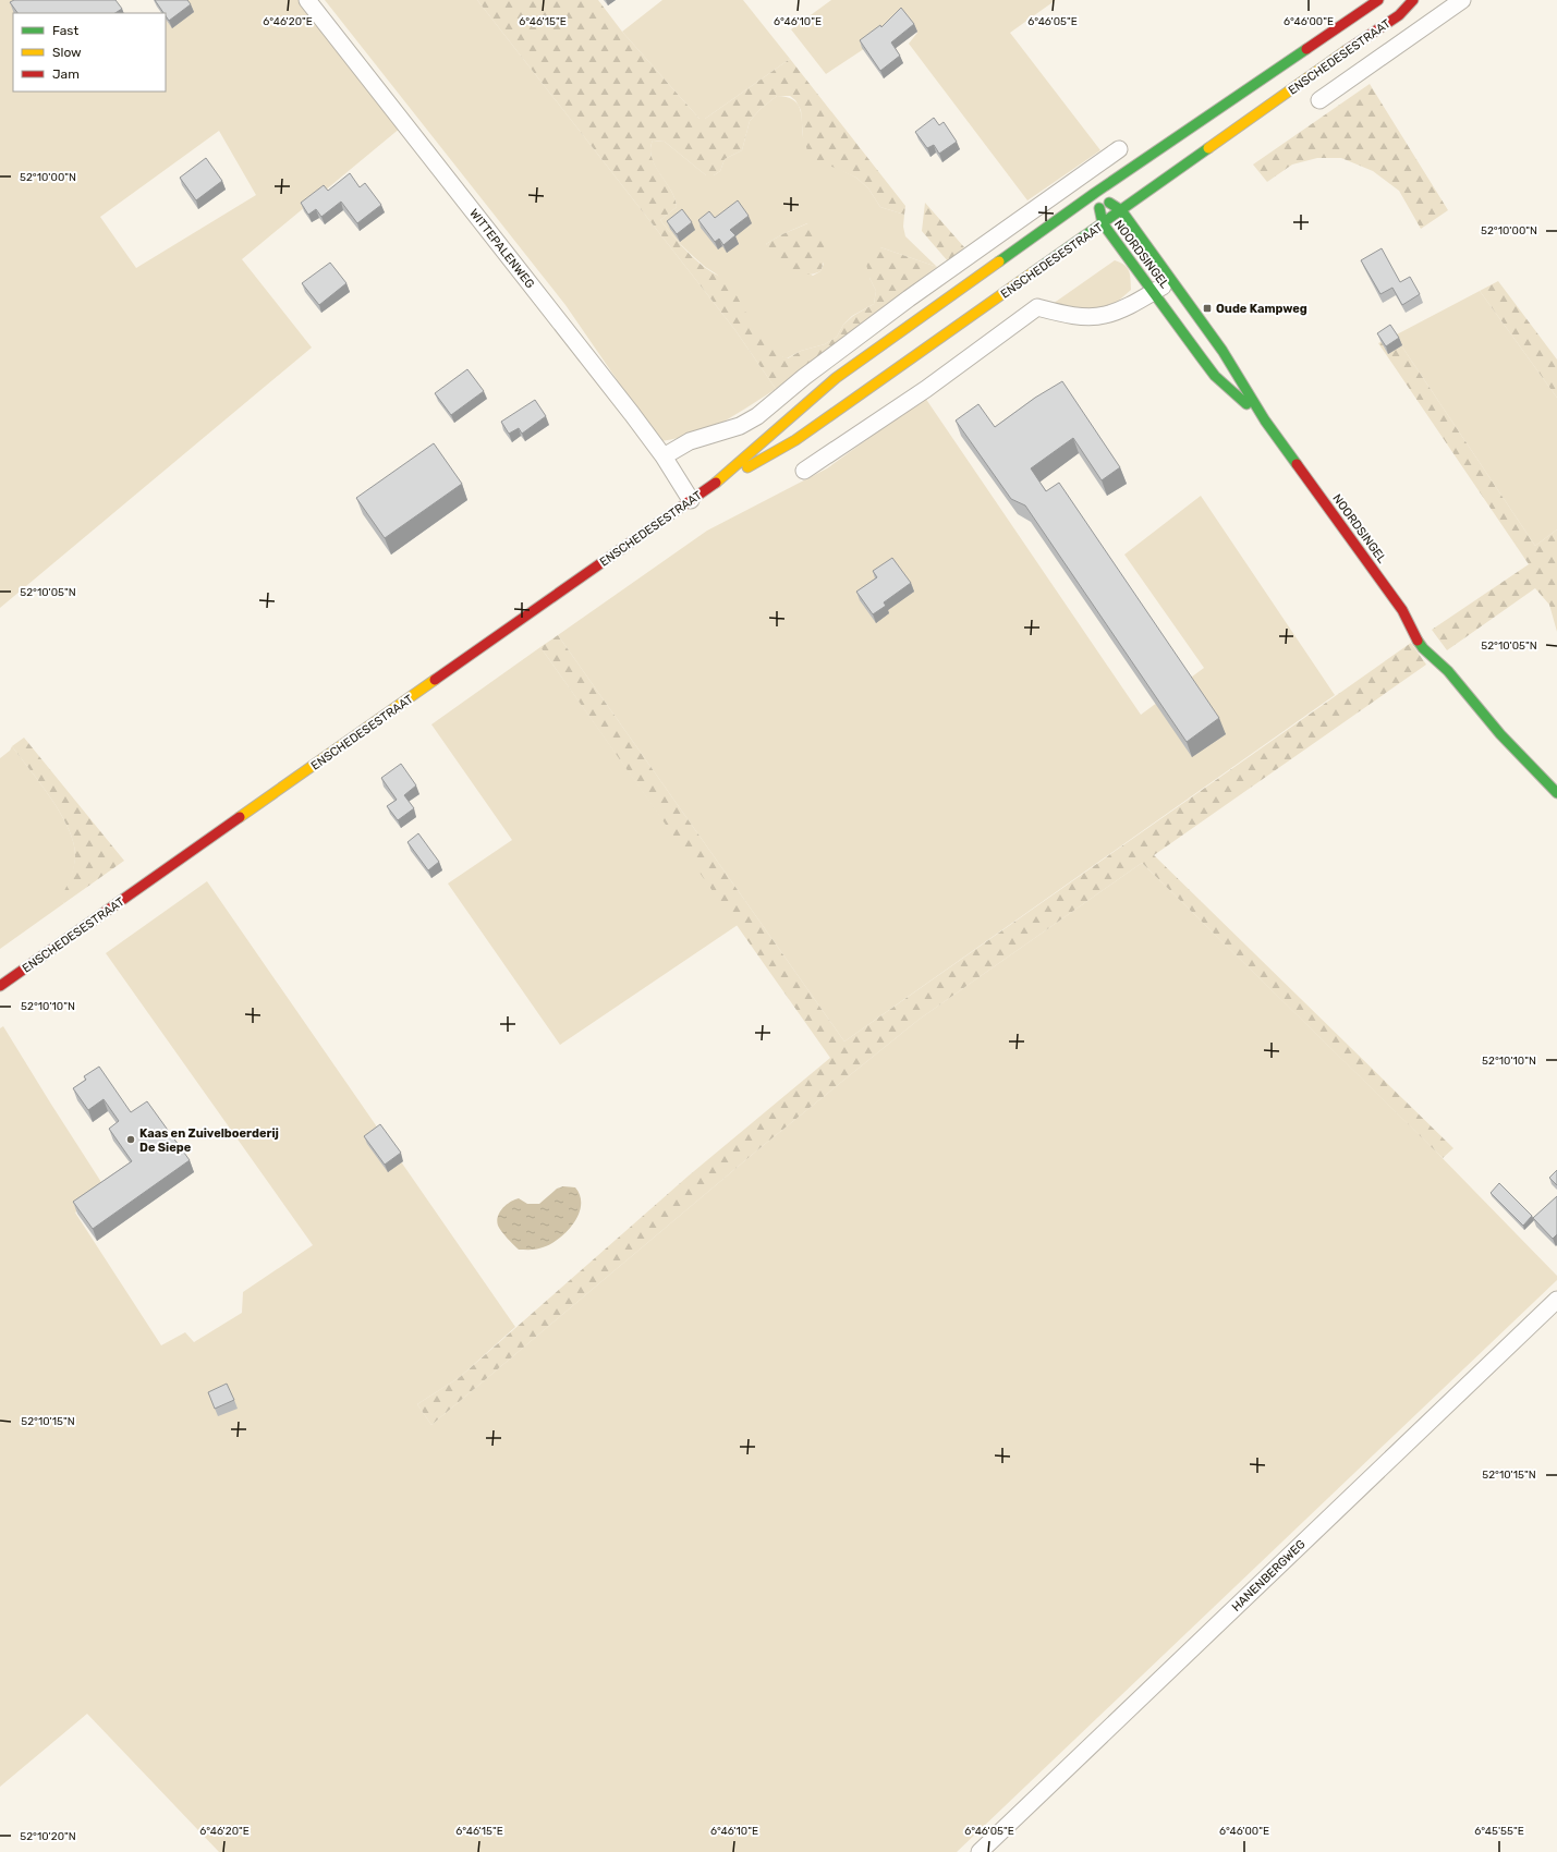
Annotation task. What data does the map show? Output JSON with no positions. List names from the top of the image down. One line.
{"streets":{"street":["ENSCHEDESESTRAAT","WITTEPALENWEG","NOORDSINGEL","HANENBERGWEG"]},"crossings":[["ENSCHEDESESTRAAT","WITTEPALENWEG"],["ENSCHEDESESTRAAT","NOORDSINGEL"]],"places":{"transit":["Oude Kampweg"],"other":["Kaas en Zuivelboerderij De Siepe"]},"legend":["Fast","Slow","Jam"],"coordinates":["6°46'20\"E","6°46'15\"E","6°46'10\"E","6°46'05\"E","6°46'00\"E","52°10'00\"N","52°10'05\"N","52°10'10\"N","52°10'15\"N","6°45'55\"E","52°10'20\"N"]}
